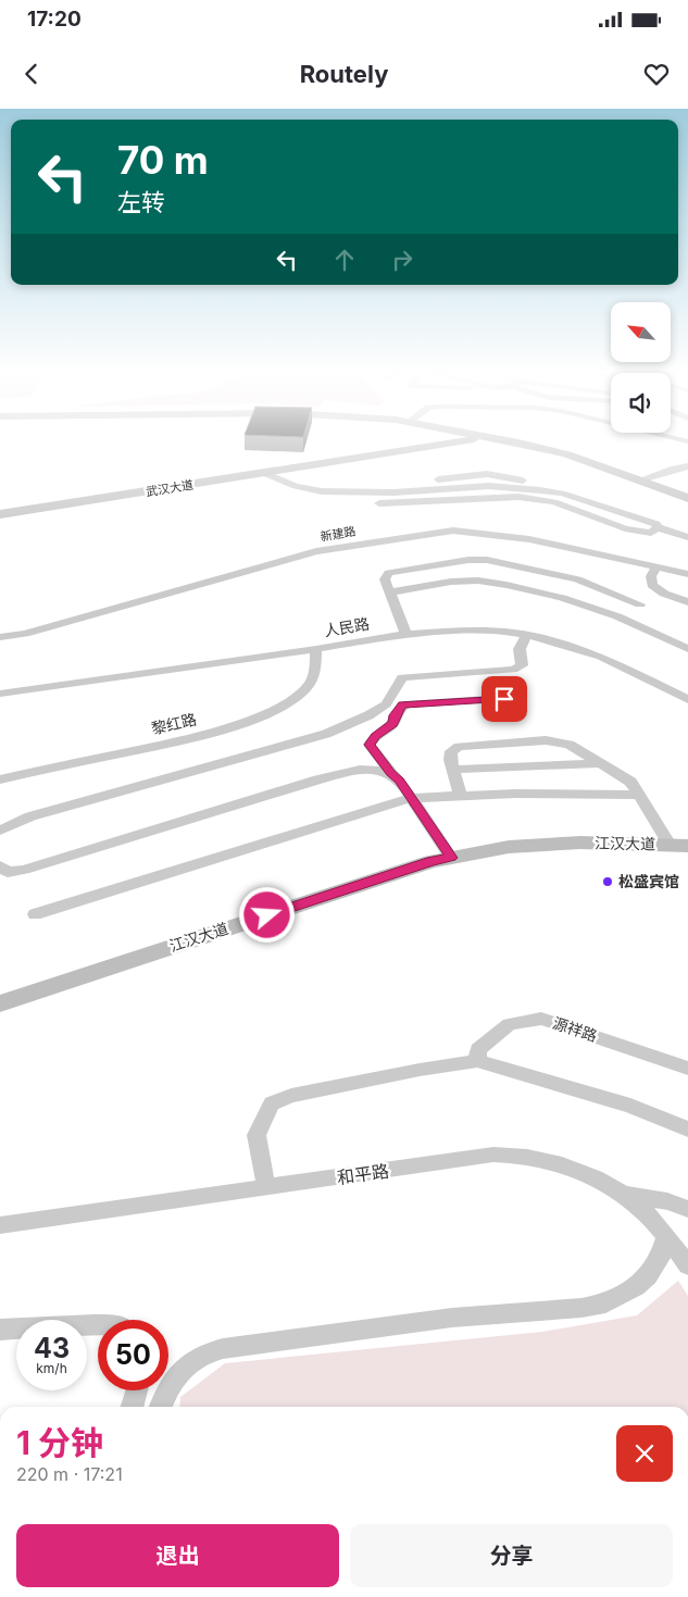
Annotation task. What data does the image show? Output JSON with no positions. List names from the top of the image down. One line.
{"streets":{"main road":["武汉大道","江汉大道"],"street":["新建路","人民路","黎红路","源祥路","和平路"]},"crossings":[["人民路","黎红路"]],"places":["松盛宾馆"],"north":"top left","page":{"status":"17:20","header":"Routely","turn":["70 m","左转"],"speed":"43 km/h","limit":"50","heading":["1 分钟","220 m · 17:21"],"buttons":["退出","分享"]}}
